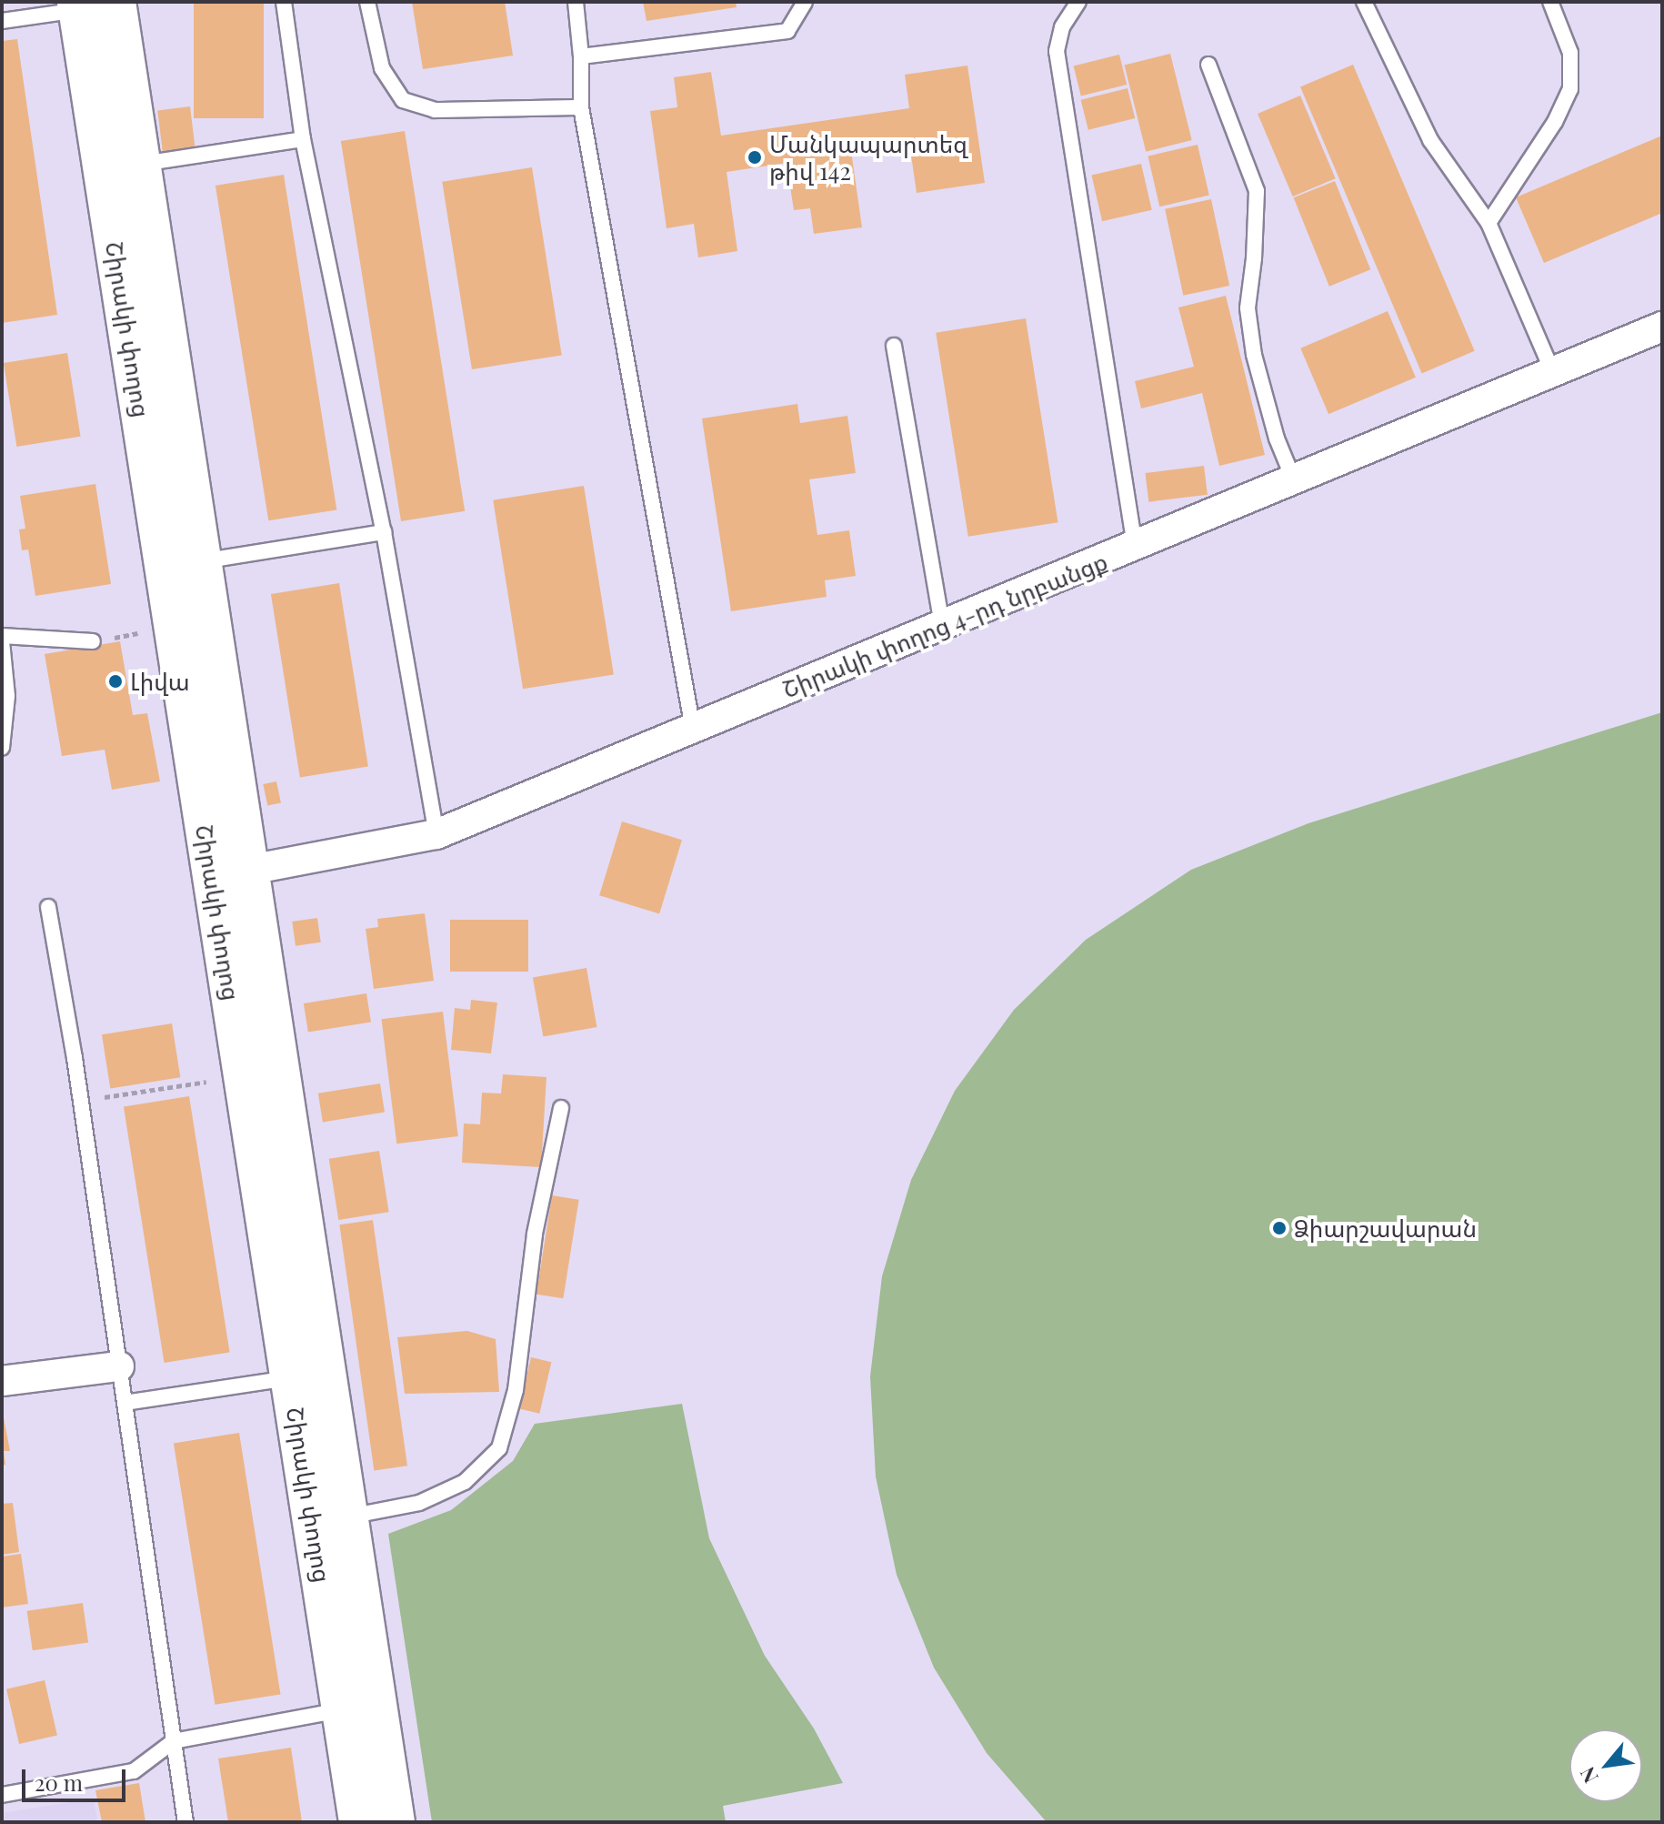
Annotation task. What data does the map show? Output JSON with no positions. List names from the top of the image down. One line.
{"streets":{"highway":["Շիրակի փողոց"],"street":["Շիրակի փողոց 4-րդ նրբանցք"]},"crossings":[["Շիրակի փողոց","Շիրակի փողոց 4-րդ նրբանցք"]],"places":["Մանկապարտեզ թիվ 142","Լիվա","Ձիարշավարան"],"scale_bar":"20 m","north":"bottom left"}
